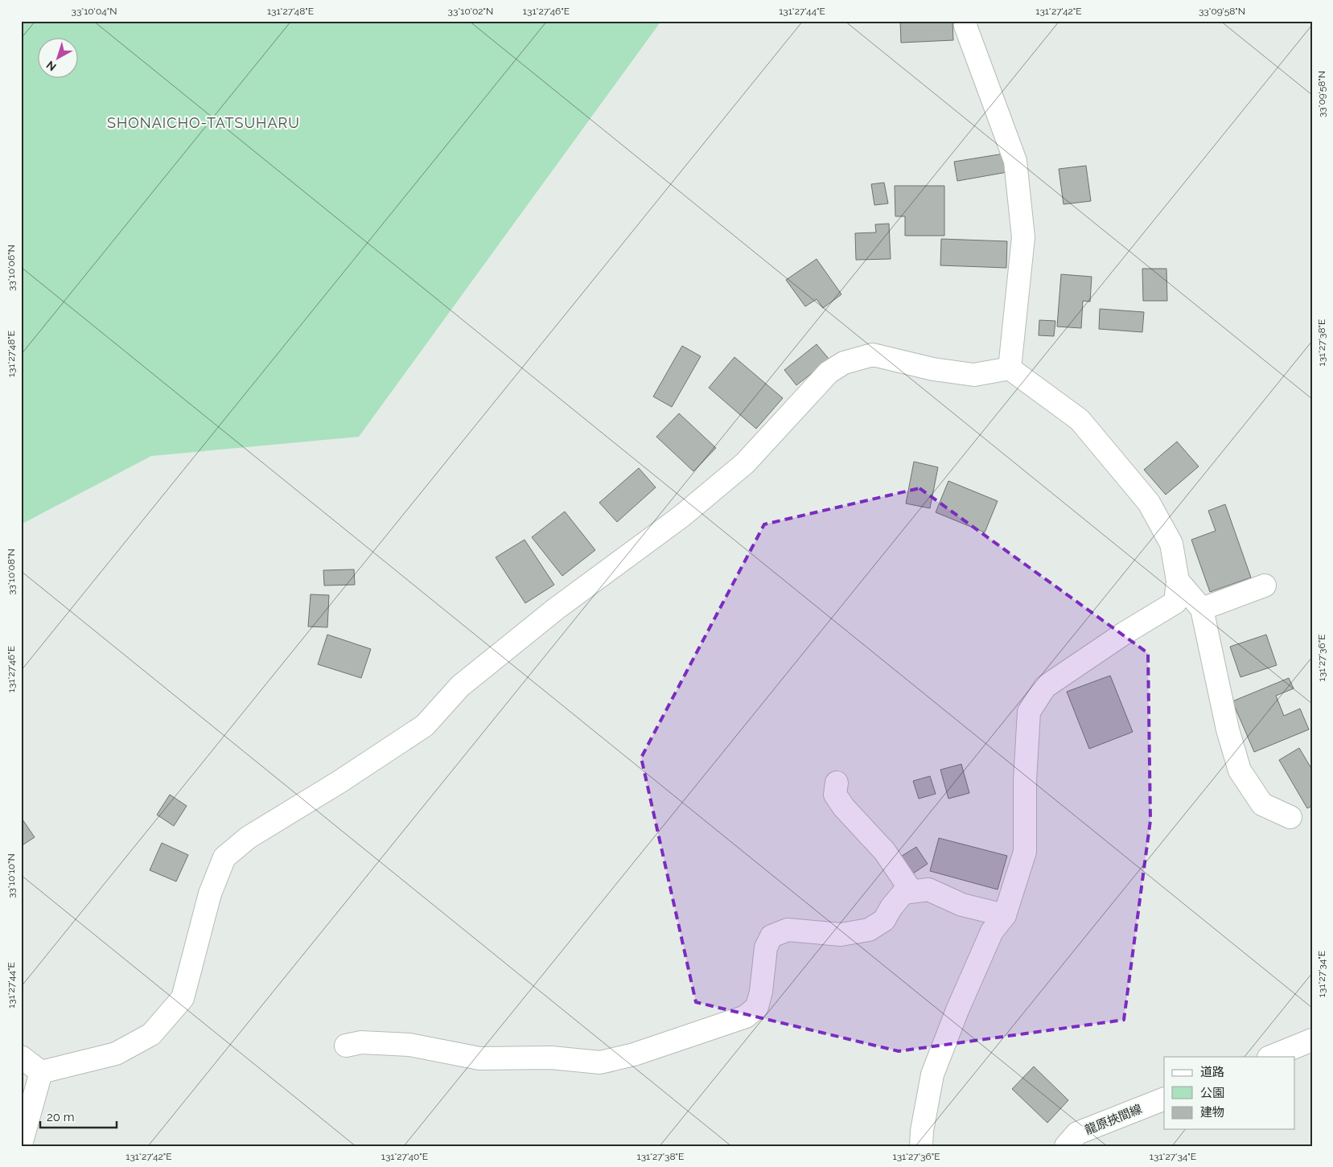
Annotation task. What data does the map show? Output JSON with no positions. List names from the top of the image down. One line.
{"streets":{"street":["龍原挾間線"]},"districts":["SHONAICHO-TATSUHARU"],"legend":["道路","公園","建物"],"scale_bar":"20 m","north":"bottom left","coordinates":["33°10'04\"N","131°27'48\"E","33°10'02\"N","131°27'46\"E","131°27'44\"E","131°27'42\"E","33°09'58\"N","33°10'06\"N","131°27'38\"E","33°10'08\"N","131°27'36\"E","33°10'10\"N","131°27'34\"E","131°27'40\"E"]}
